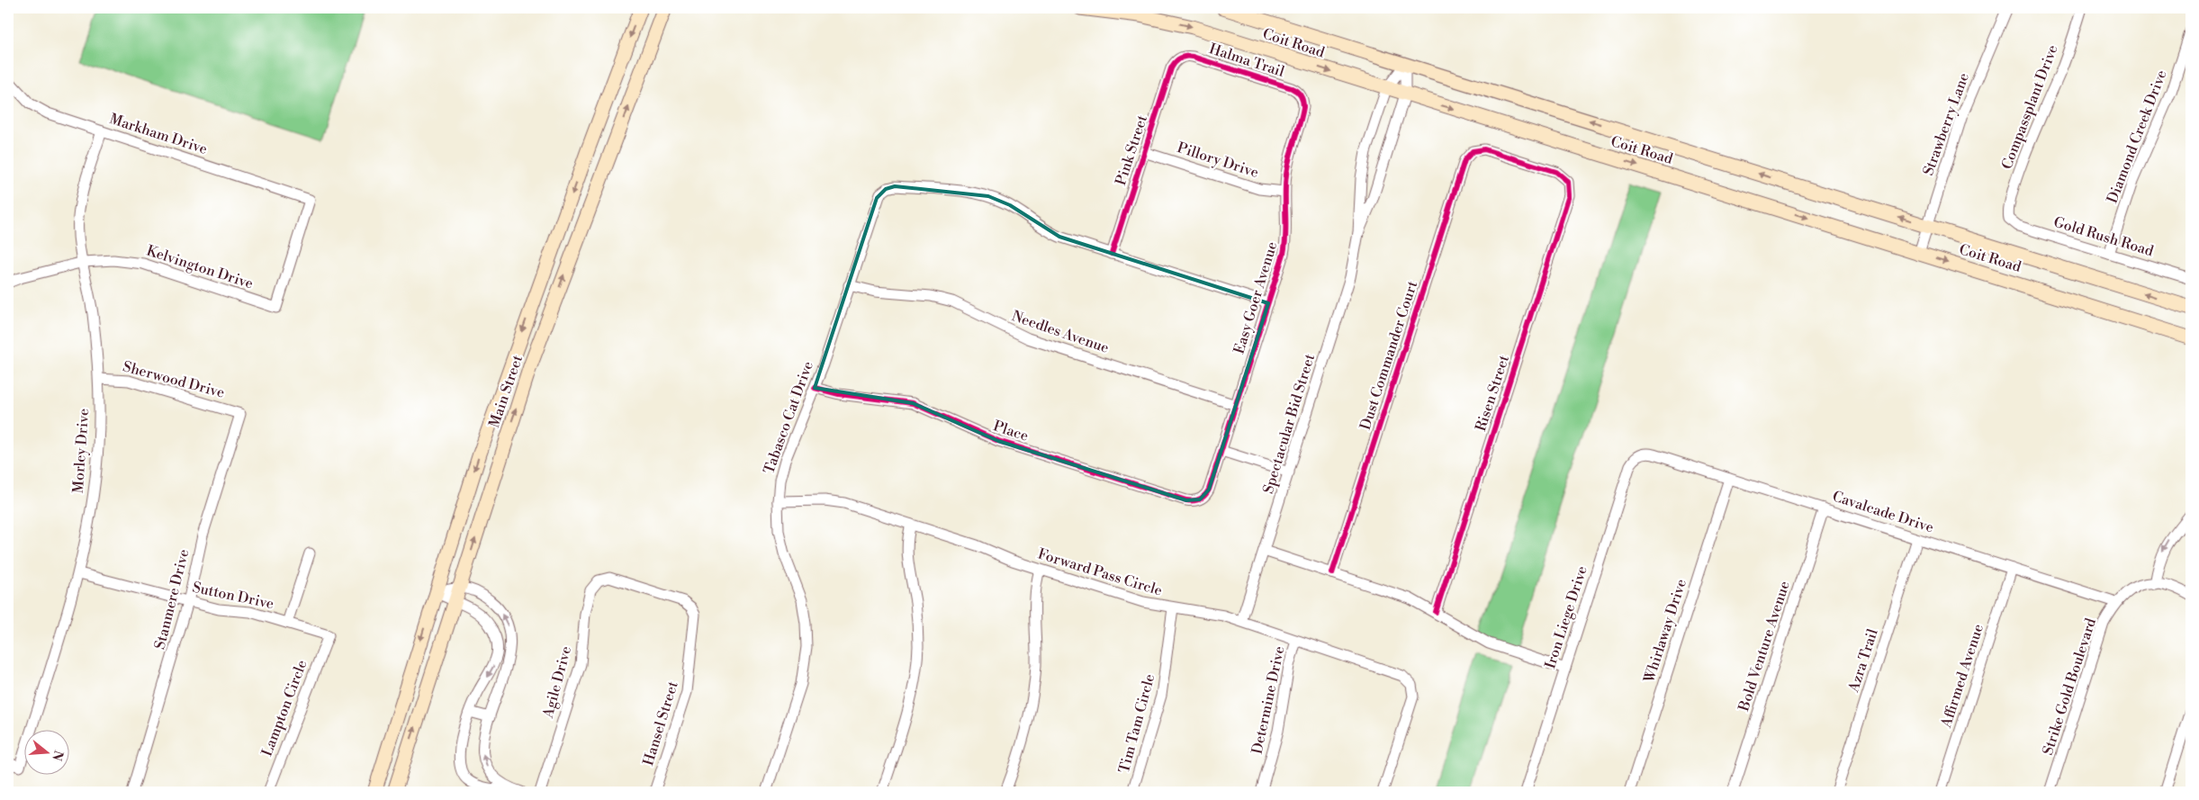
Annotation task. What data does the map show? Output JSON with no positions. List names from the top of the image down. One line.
{"streets":{"main road":["Coit Road","Main Street"],"street":["Halma Trail","Compassplant Drive","Strawberry Lane","Markham Drive","Diamond Creek Drive","Pink Street","Pillory Drive","Gold Rush Road","Kelvington Drive","Easy Goer Avenue","Needles Avenue","Dust Commander Court","Sherwood Drive","Risen Street","Tabasco Cat Drive","Spectacular Bid Street","Place","Morley Drive","Cavalcade Drive","Forward Pass Circle","Sutton Drive","Stanmere Drive","Iron Liege Drive","Whirlaway Drive","Bold Venture Avenue","Azra Trail","Affirmed Avenue","Agile Drive","Strike Gold Boulevard","Determine Drive","Lampton Circle","Hansel Street","Tim Tam Circle"]},"crossings":[["Coit Road","Strawberry Lane"],["Coit Road","Spectacular Bid Street"],["Halma Trail","Pink Street"],["Halma Trail","Easy Goer Avenue"],["Compassplant Drive","Gold Rush Road"],["Markham Drive","Kelvington Drive"],["Markham Drive","Morley Drive"],["Diamond Creek Drive","Gold Rush Road"],["Pink Street","Pillory Drive"],["Pink Street","Tabasco Cat Drive"],["Pillory Drive","Easy Goer Avenue"],["Kelvington Drive","Morley Drive"],["Easy Goer Avenue","Needles Avenue"],["Easy Goer Avenue","Place"],["Needles Avenue","Tabasco Cat Drive"],["Dust Commander Court","Risen Street"],["Sherwood Drive","Morley Drive"],["Sherwood Drive","Stanmere Drive"],["Tabasco Cat Drive","Place"],["Tabasco Cat Drive","Forward Pass Circle"],["Spectacular Bid Street","Forward Pass Circle"],["Morley Drive","Sutton Drive"],["Cavalcade Drive","Iron Liege Drive"],["Cavalcade Drive","Whirlaway Drive"],["Cavalcade Drive","Bold Venture Avenue"],["Cavalcade Drive","Azra Trail"],["Cavalcade Drive","Affirmed Avenue"],["Cavalcade Drive","Strike Gold Boulevard"],["Forward Pass Circle","Determine Drive"],["Forward Pass Circle","Tim Tam Circle"],["Sutton Drive","Stanmere Drive"],["Sutton Drive","Lampton Circle"],["Agile Drive","Hansel Street"]],"north":"right"}
